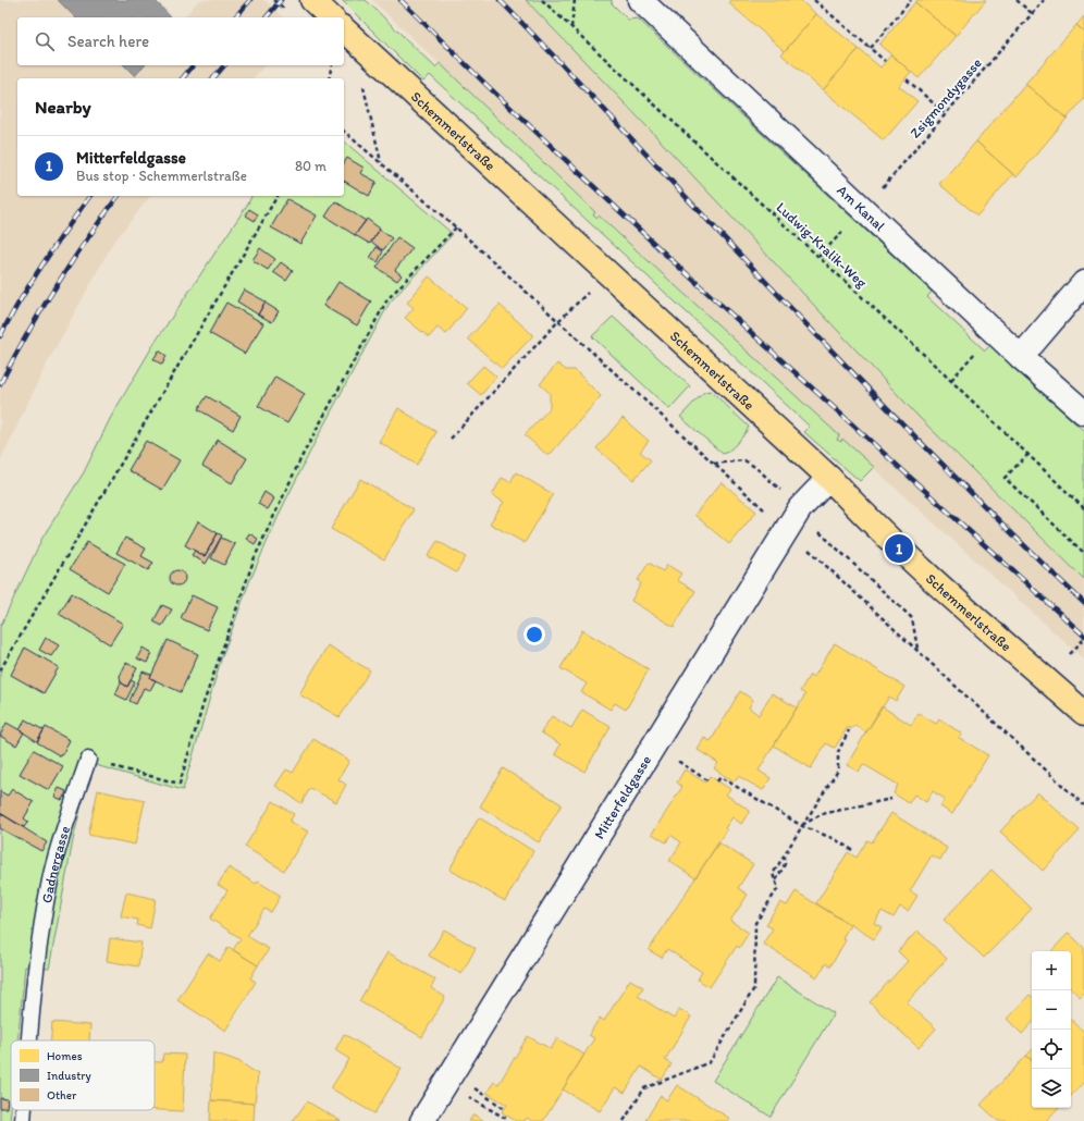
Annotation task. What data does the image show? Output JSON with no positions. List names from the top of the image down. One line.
{"streets":{"main road":["Schemmerlstraße"],"street":["Am Kanal","Mitterfeldgasse"],"lane":["Gadnergasse"],"path":["Zsigmondygasse","Ludwig-Kralik-Weg"]},"crossings":[["Zsigmondygasse","Am Kanal"],["Zsigmondygasse","Ludwig-Kralik-Weg"],["Schemmerlstraße","Mitterfeldgasse"]],"legend":["Homes","Industry","Other"],"page":{"search":"Search here","heading":"Nearby","list":[{"mark":"1","name":"Mitterfeldgasse","note":"Bus stop · Schemmerlstraße","value":"80 m"}],"pins":"1","map_buttons":["+","−"]}}
